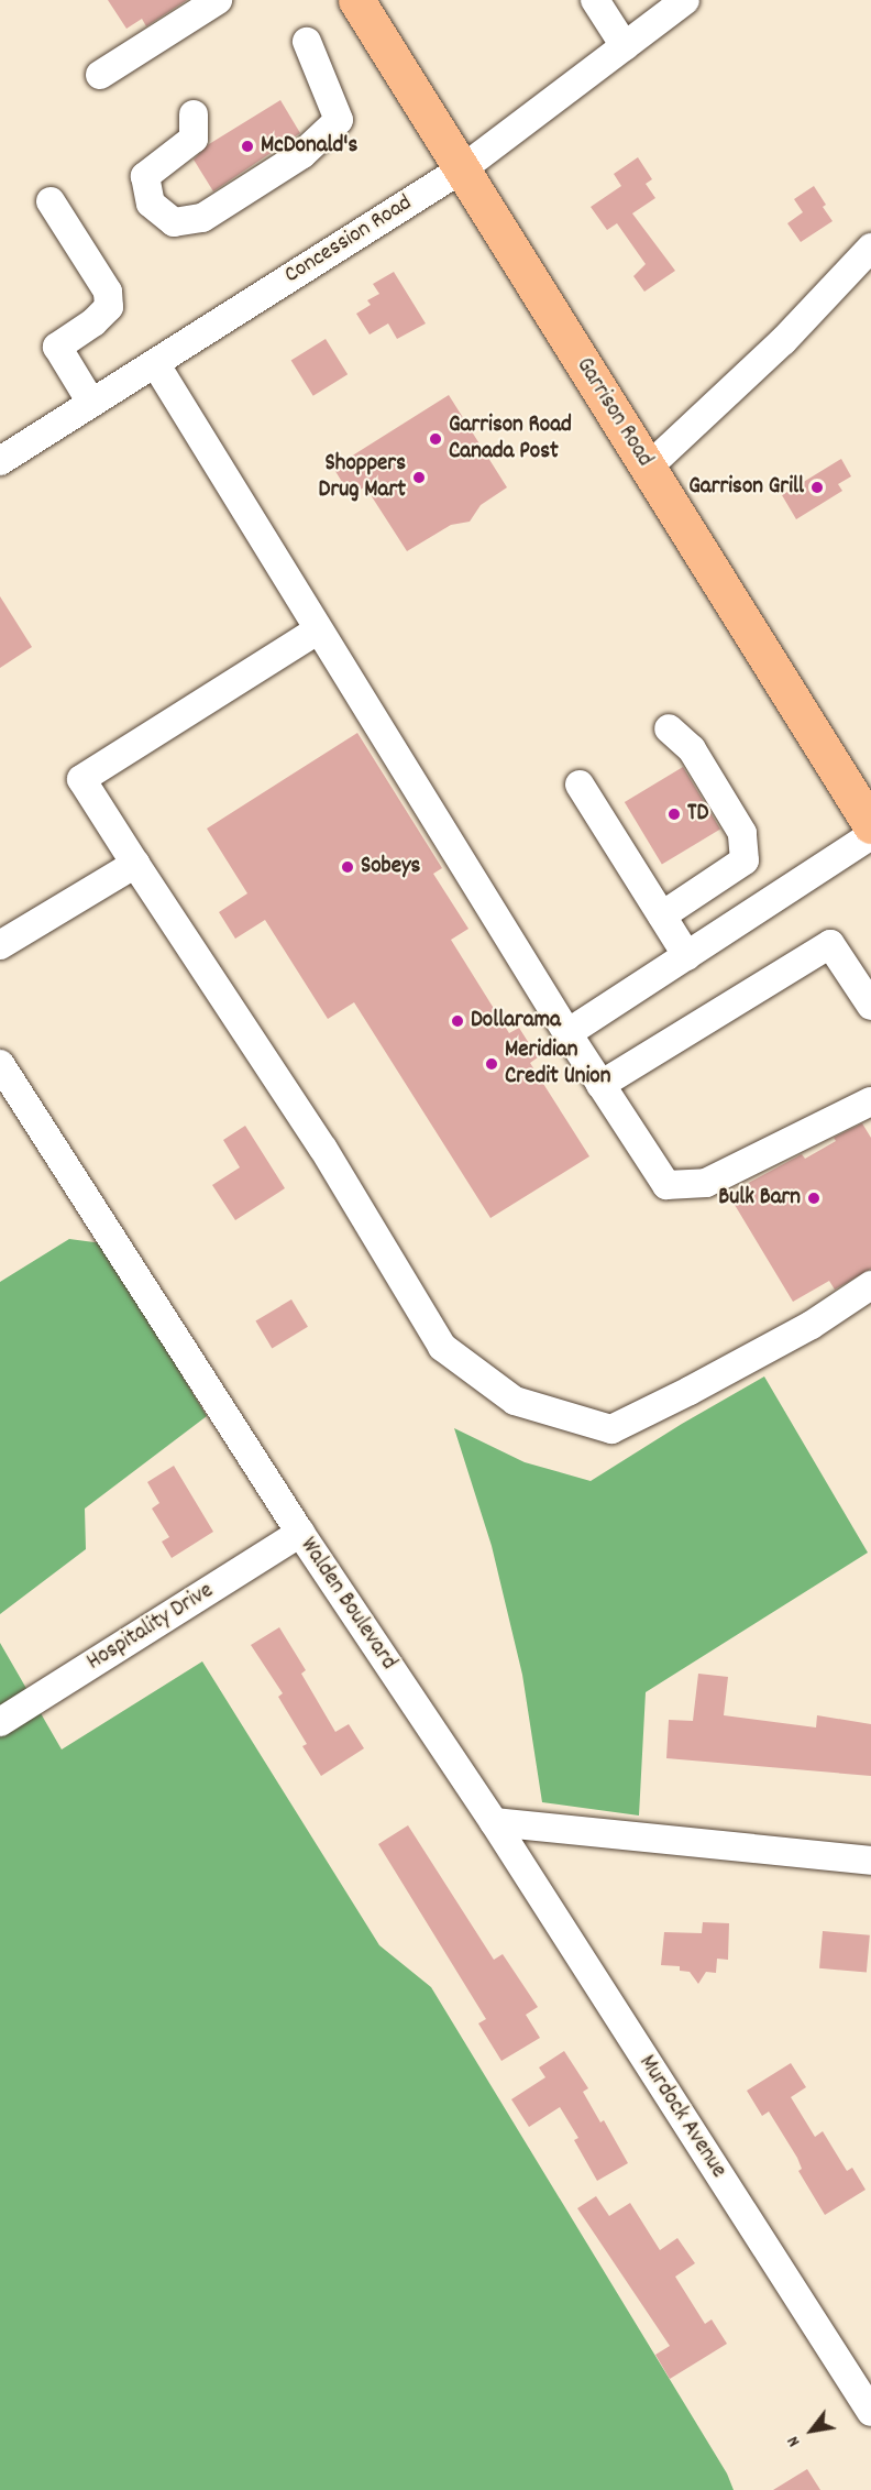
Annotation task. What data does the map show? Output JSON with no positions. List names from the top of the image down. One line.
{"streets":{"main road":["Garrison Road"],"street":["Concession Road","Walden Boulevard","Hospitality Drive","Murdock Avenue"]},"crossings":[["Concession Road","Garrison Road"],["Walden Boulevard","Hospitality Drive"],["Walden Boulevard","Murdock Avenue"]],"places":["McDonald's","Garrison Road Canada Post","Shoppers Drug Mart","Garrison Grill","TD","Sobeys","Dollarama","Meridian Credit Union","Bulk Barn"],"north":"bottom left"}
